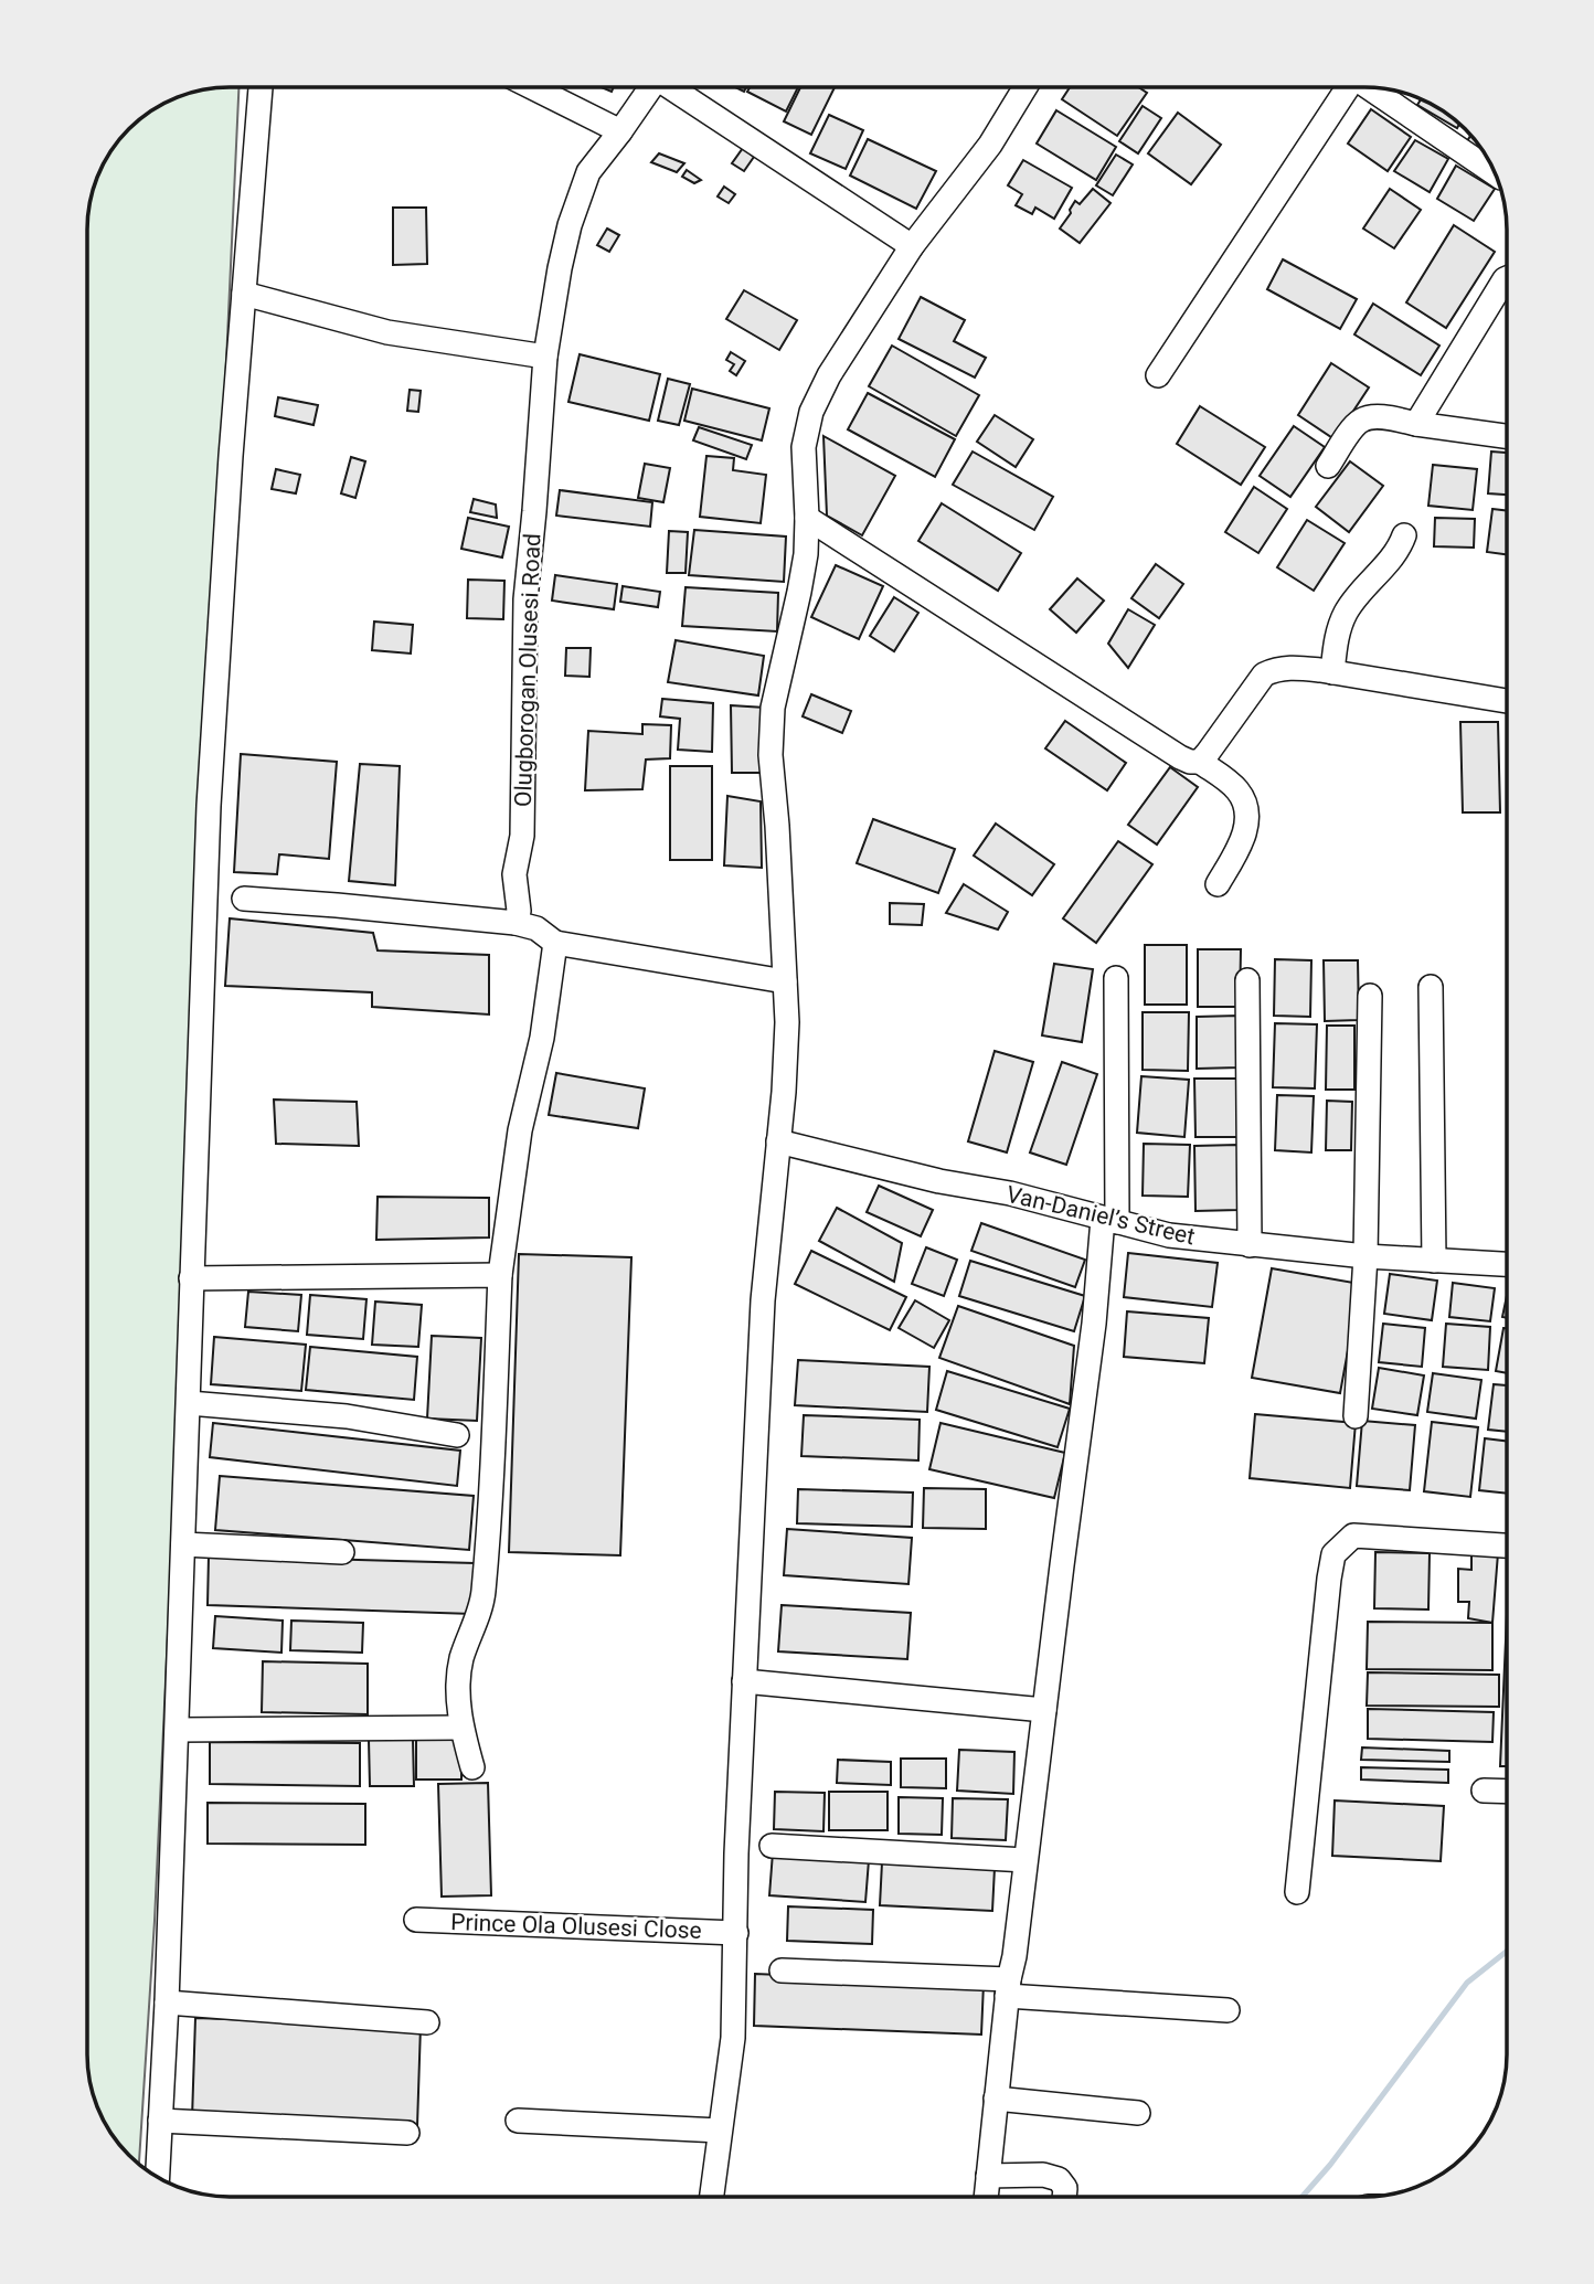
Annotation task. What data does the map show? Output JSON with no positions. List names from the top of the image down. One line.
{"streets":{"street":["Olugborogan Olusesi Road","Van-Daniel’s Street","Prince Ola Olusesi Close"]}}
